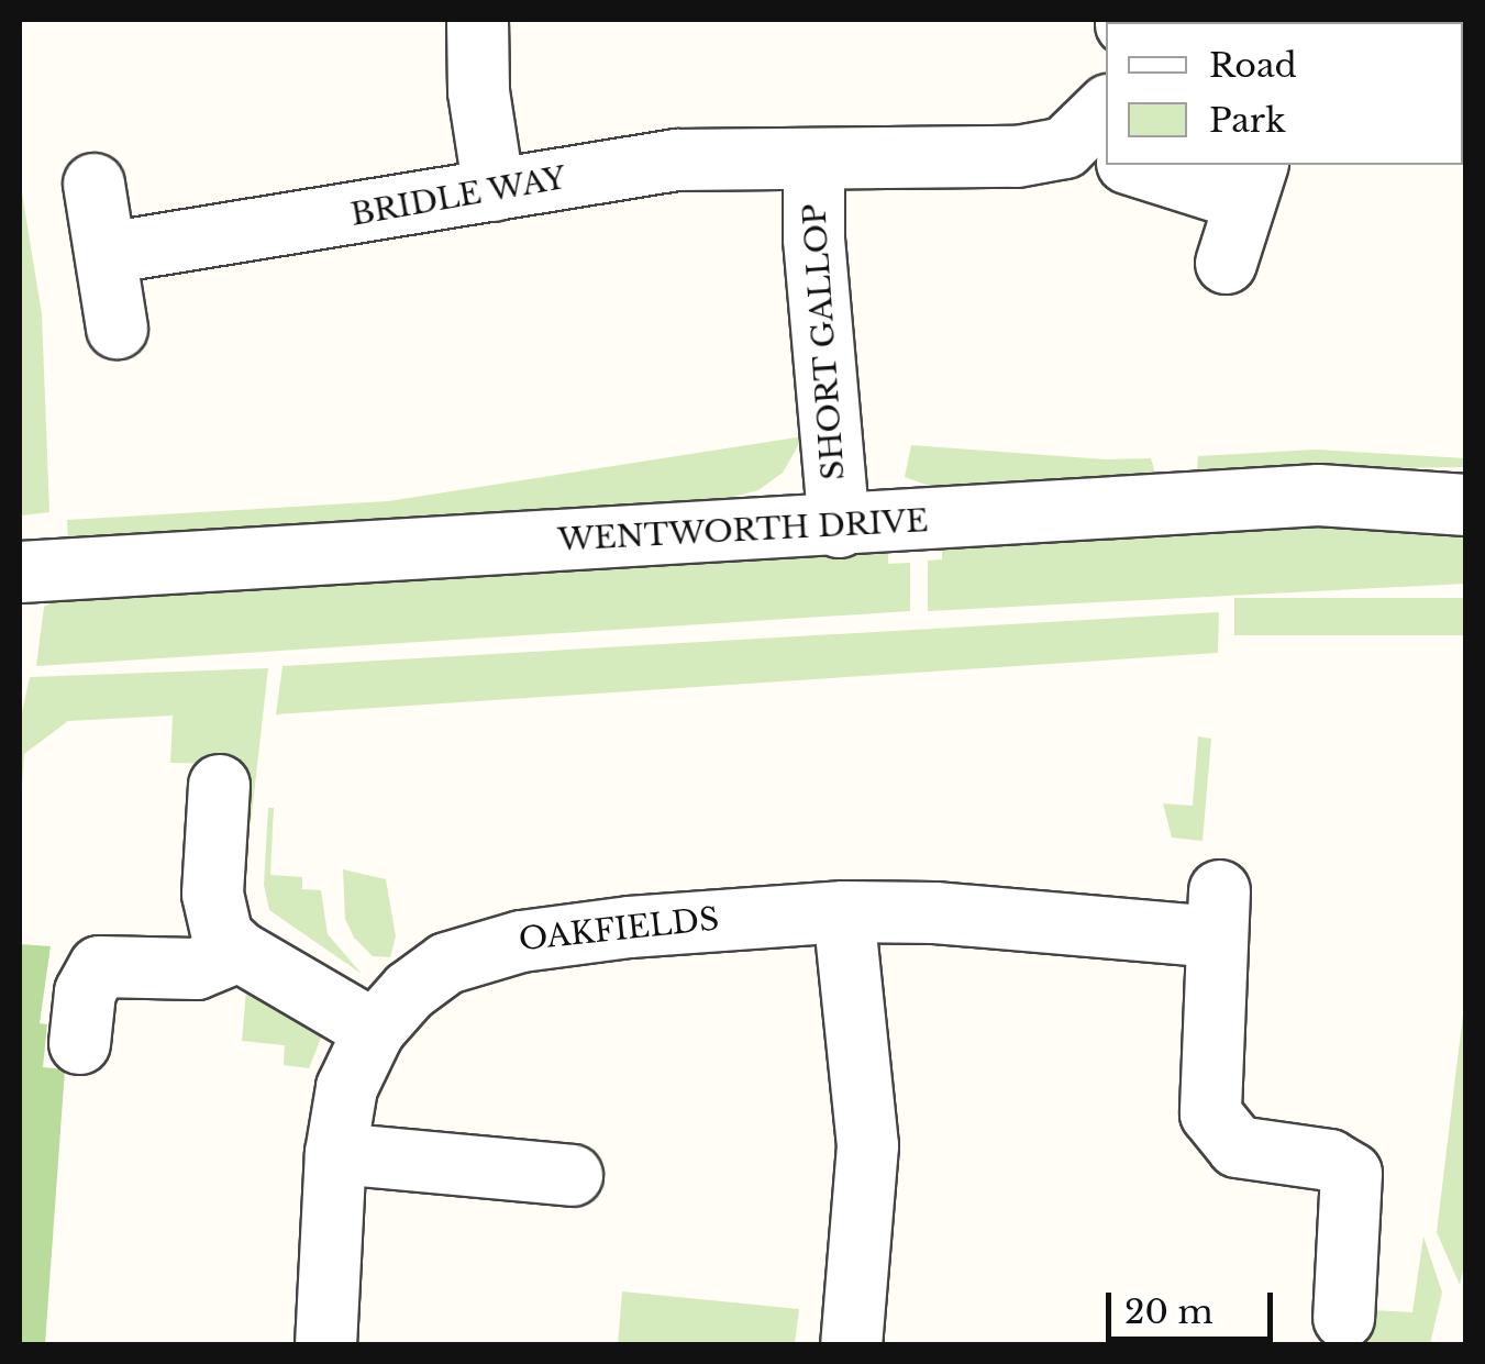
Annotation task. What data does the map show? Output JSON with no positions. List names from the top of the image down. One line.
{"streets":{"street":["BRIDLE WAY","SHORT GALLOP","WENTWORTH DRIVE","OAKFIELDS"]},"crossings":[["BRIDLE WAY","SHORT GALLOP"],["SHORT GALLOP","WENTWORTH DRIVE"]],"legend":["Road","Park"],"scale_bar":"20 m"}
